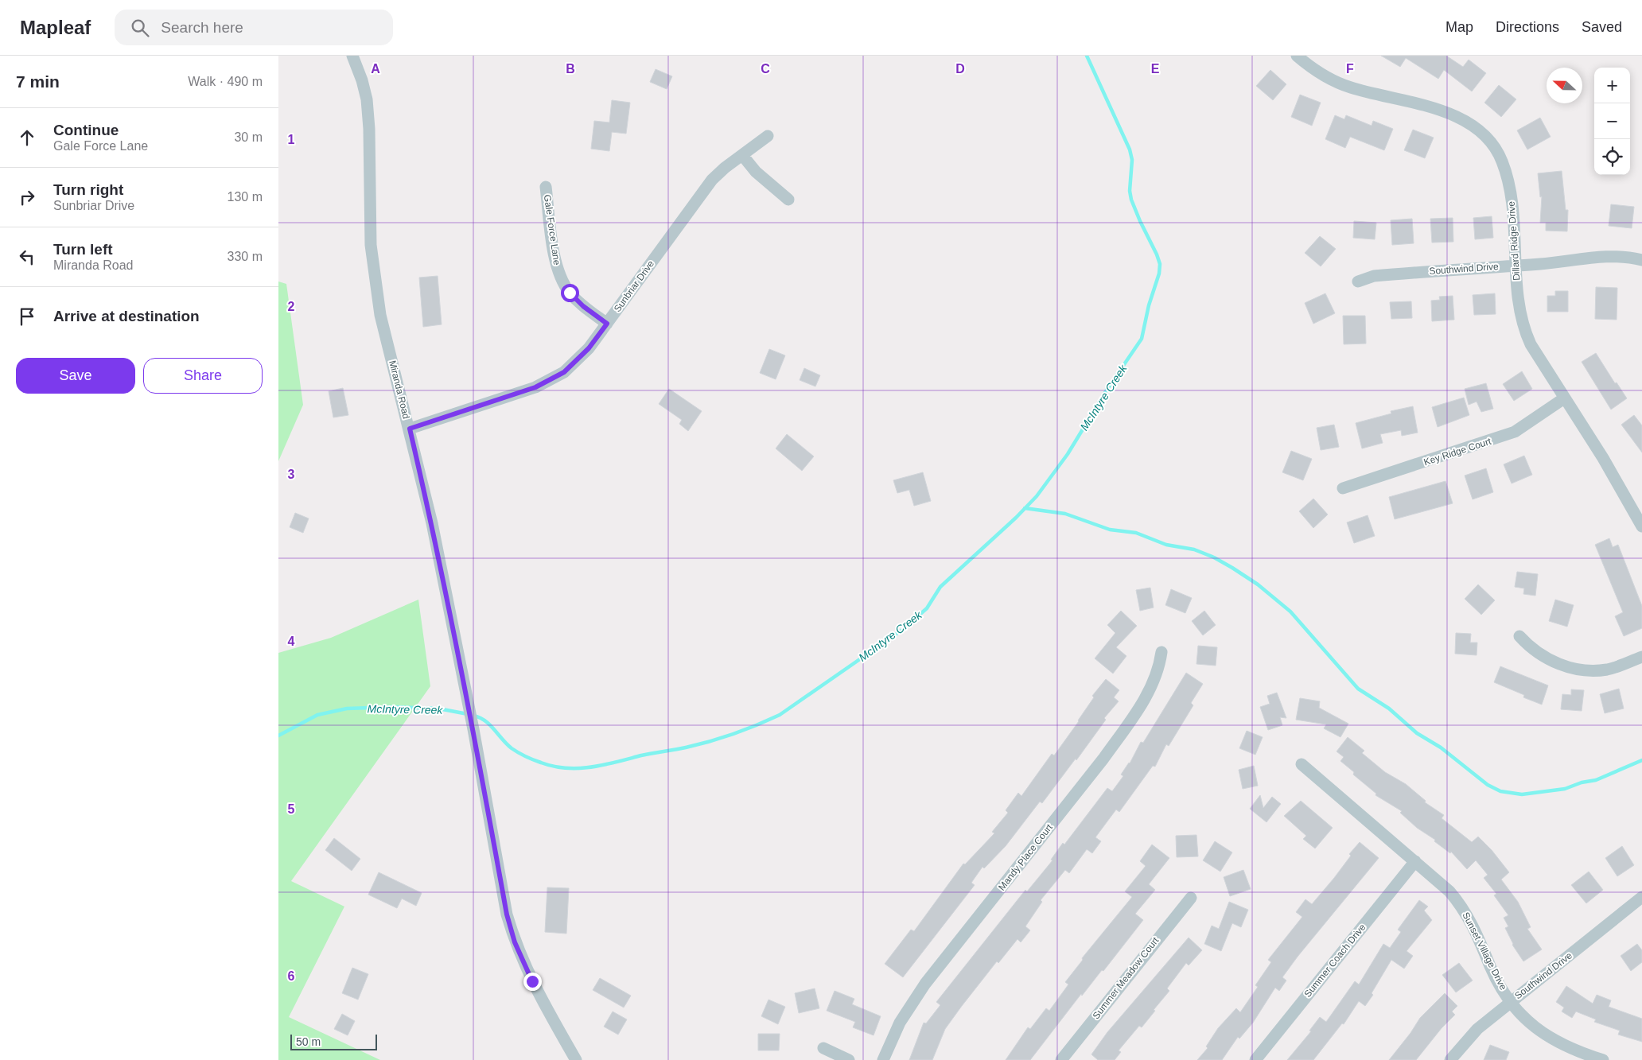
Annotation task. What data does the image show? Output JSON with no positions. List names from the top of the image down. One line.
{"streets":{"street":["Gale Force Lane","Dillard Ridge Drive","Southwind Drive","Sunbriar Drive","Miranda Road","Key Ridge Court","Mandy Place Court","Sunset Village Drive","Summer Coach Drive","Summer Meadow Court"]},"crossings":[["Gale Force Lane","Sunbriar Drive"],["Dillard Ridge Drive","Southwind Drive"],["Dillard Ridge Drive","Key Ridge Court"],["Southwind Drive","Sunset Village Drive"],["Sunbriar Drive","Miranda Road"],["Sunset Village Drive","Summer Coach Drive"]],"water":["McIntyre Creek"],"scale_bar":"50 m","north":"left","page":{"header":"Mapleaf","search":"Search here","nav":["Map","Directions","Saved"],"heading":["7 min","Walk · 490 m"],"map_buttons":["+","−"],"list":[["Continue","Gale Force Lane","30 m"],["Turn right","Sunbriar Drive","130 m"],["Turn left","Miranda Road","330 m"],"Arrive at destination"],"buttons":["Save","Share"],"scale":"50 m"},"grid":{"columns":["A","B","C","D","E","F"],"rows":["1","2","3","4","5","6"]}}
